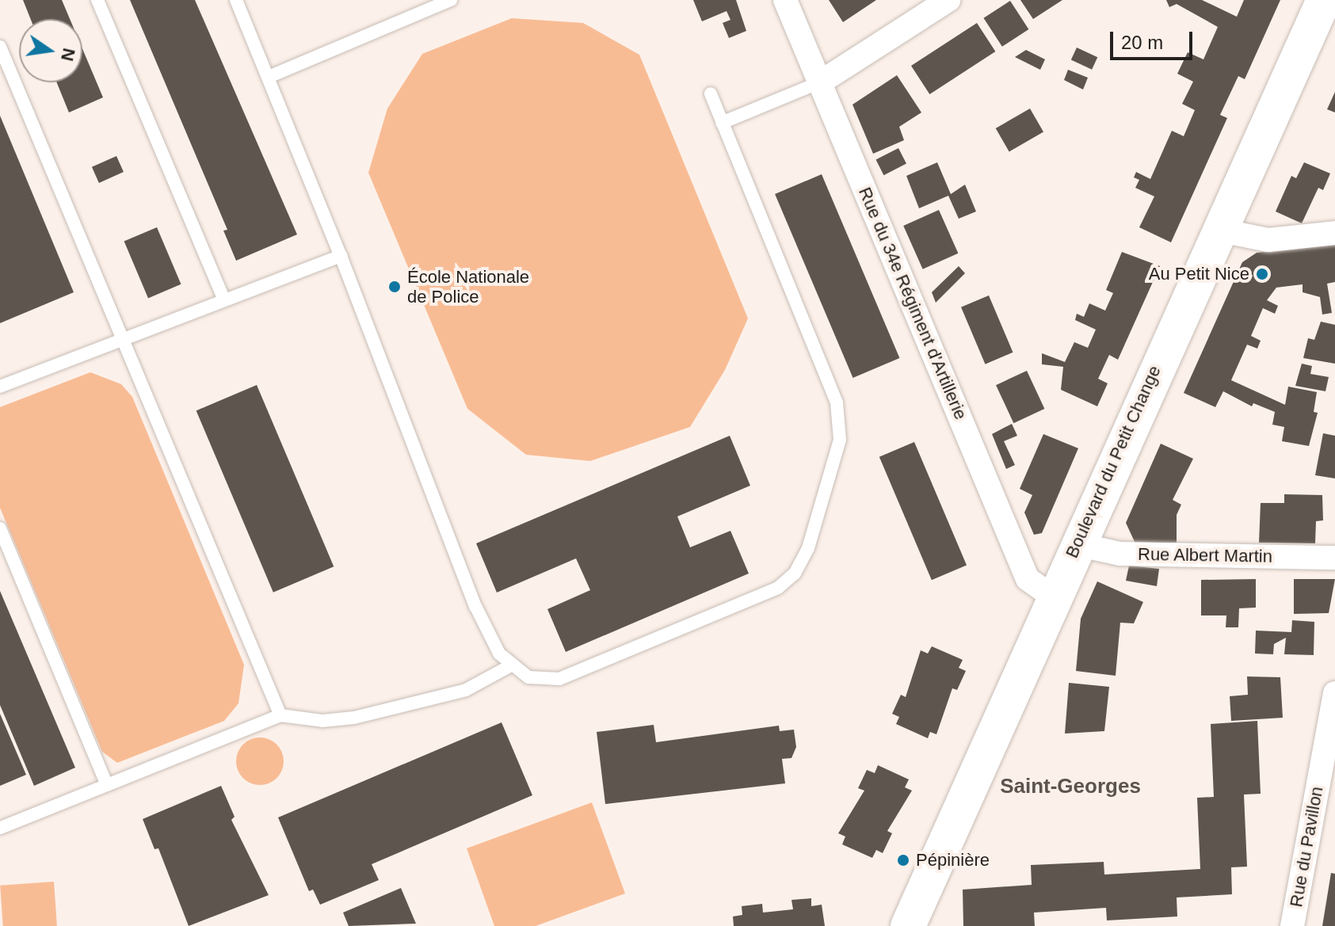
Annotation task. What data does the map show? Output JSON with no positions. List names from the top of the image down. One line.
{"streets":{"main road":["Boulevard du Petit Change"],"street":["Rue du 34e Régiment d'Artillerie","Rue Albert Martin","Rue du Pavillon"]},"crossings":[["Rue du 34e Régiment d'Artillerie","Boulevard du Petit Change"],["Boulevard du Petit Change","Rue Albert Martin"]],"districts":["Saint-Georges"],"places":["Au Petit Nice","École Nationale de Police","Pépinière"],"scale_bar":"20 m","north":"right"}
